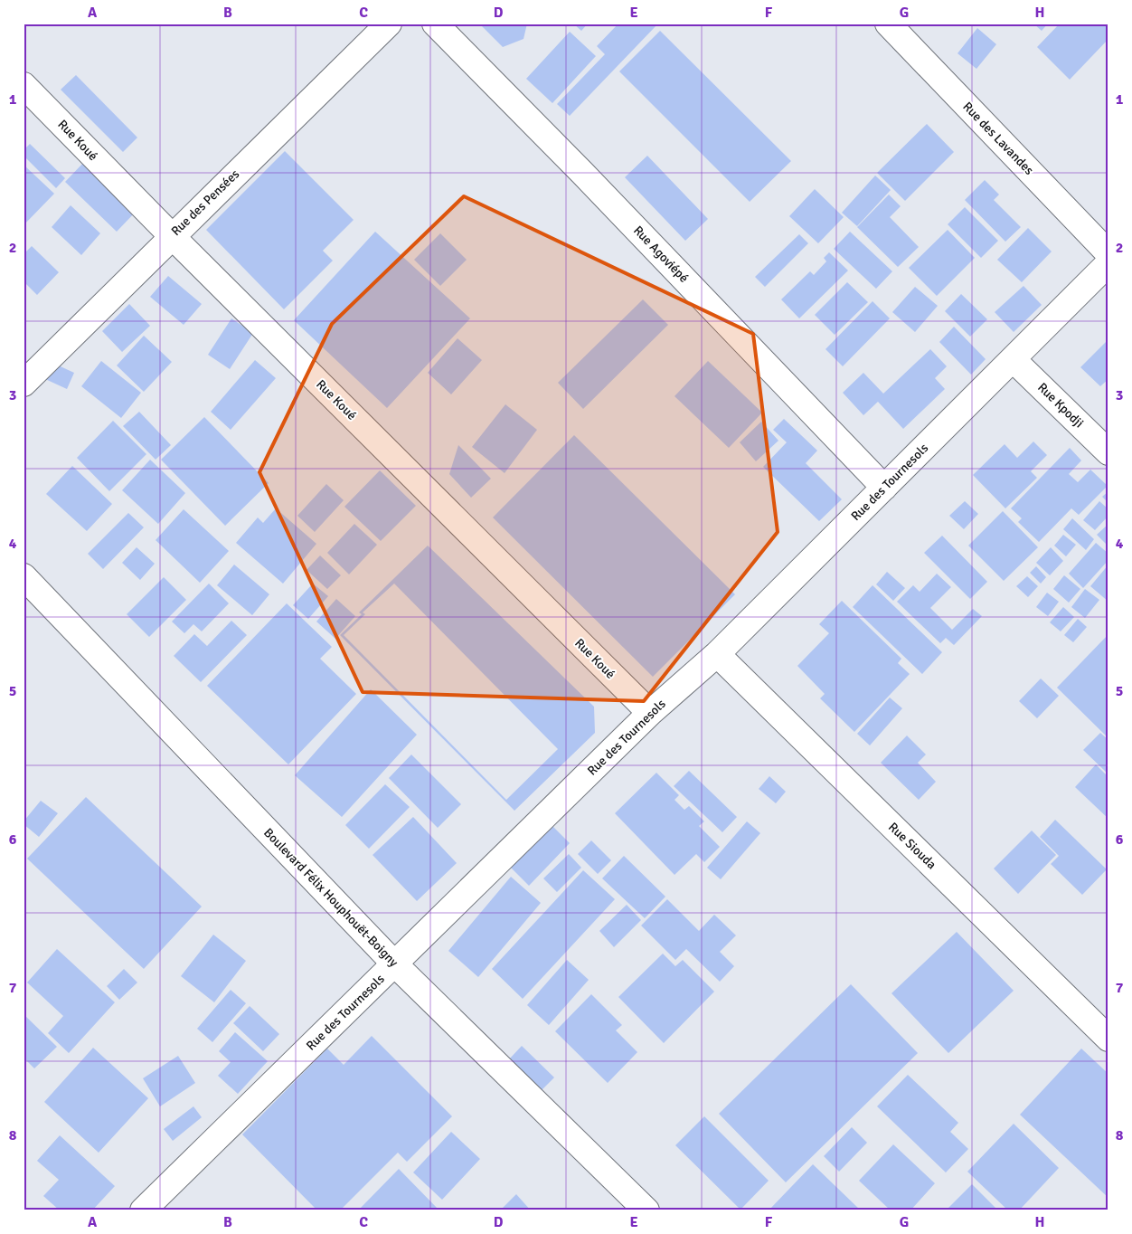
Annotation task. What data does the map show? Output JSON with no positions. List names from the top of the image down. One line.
{"streets":{"street":["Rue des Lavandes","Rue Koué","Rue des Pensées","Rue Agoviépé","Rue Kpodji","Rue des Tournesols","Rue Siouda","Boulevard Félix Houphouët-Boigny"]},"crossings":[["Rue Koué","Rue des Pensées"],["Rue Koué","Rue des Tournesols"],["Rue Agoviépé","Rue des Tournesols"],["Rue Kpodji","Rue des Tournesols"],["Rue des Tournesols","Rue Siouda"],["Rue des Tournesols","Boulevard Félix Houphouët-Boigny"]],"grid":{"columns":["A","B","C","D","E","F","G","H"],"rows":["1","2","3","4","5","6","7","8"]}}
